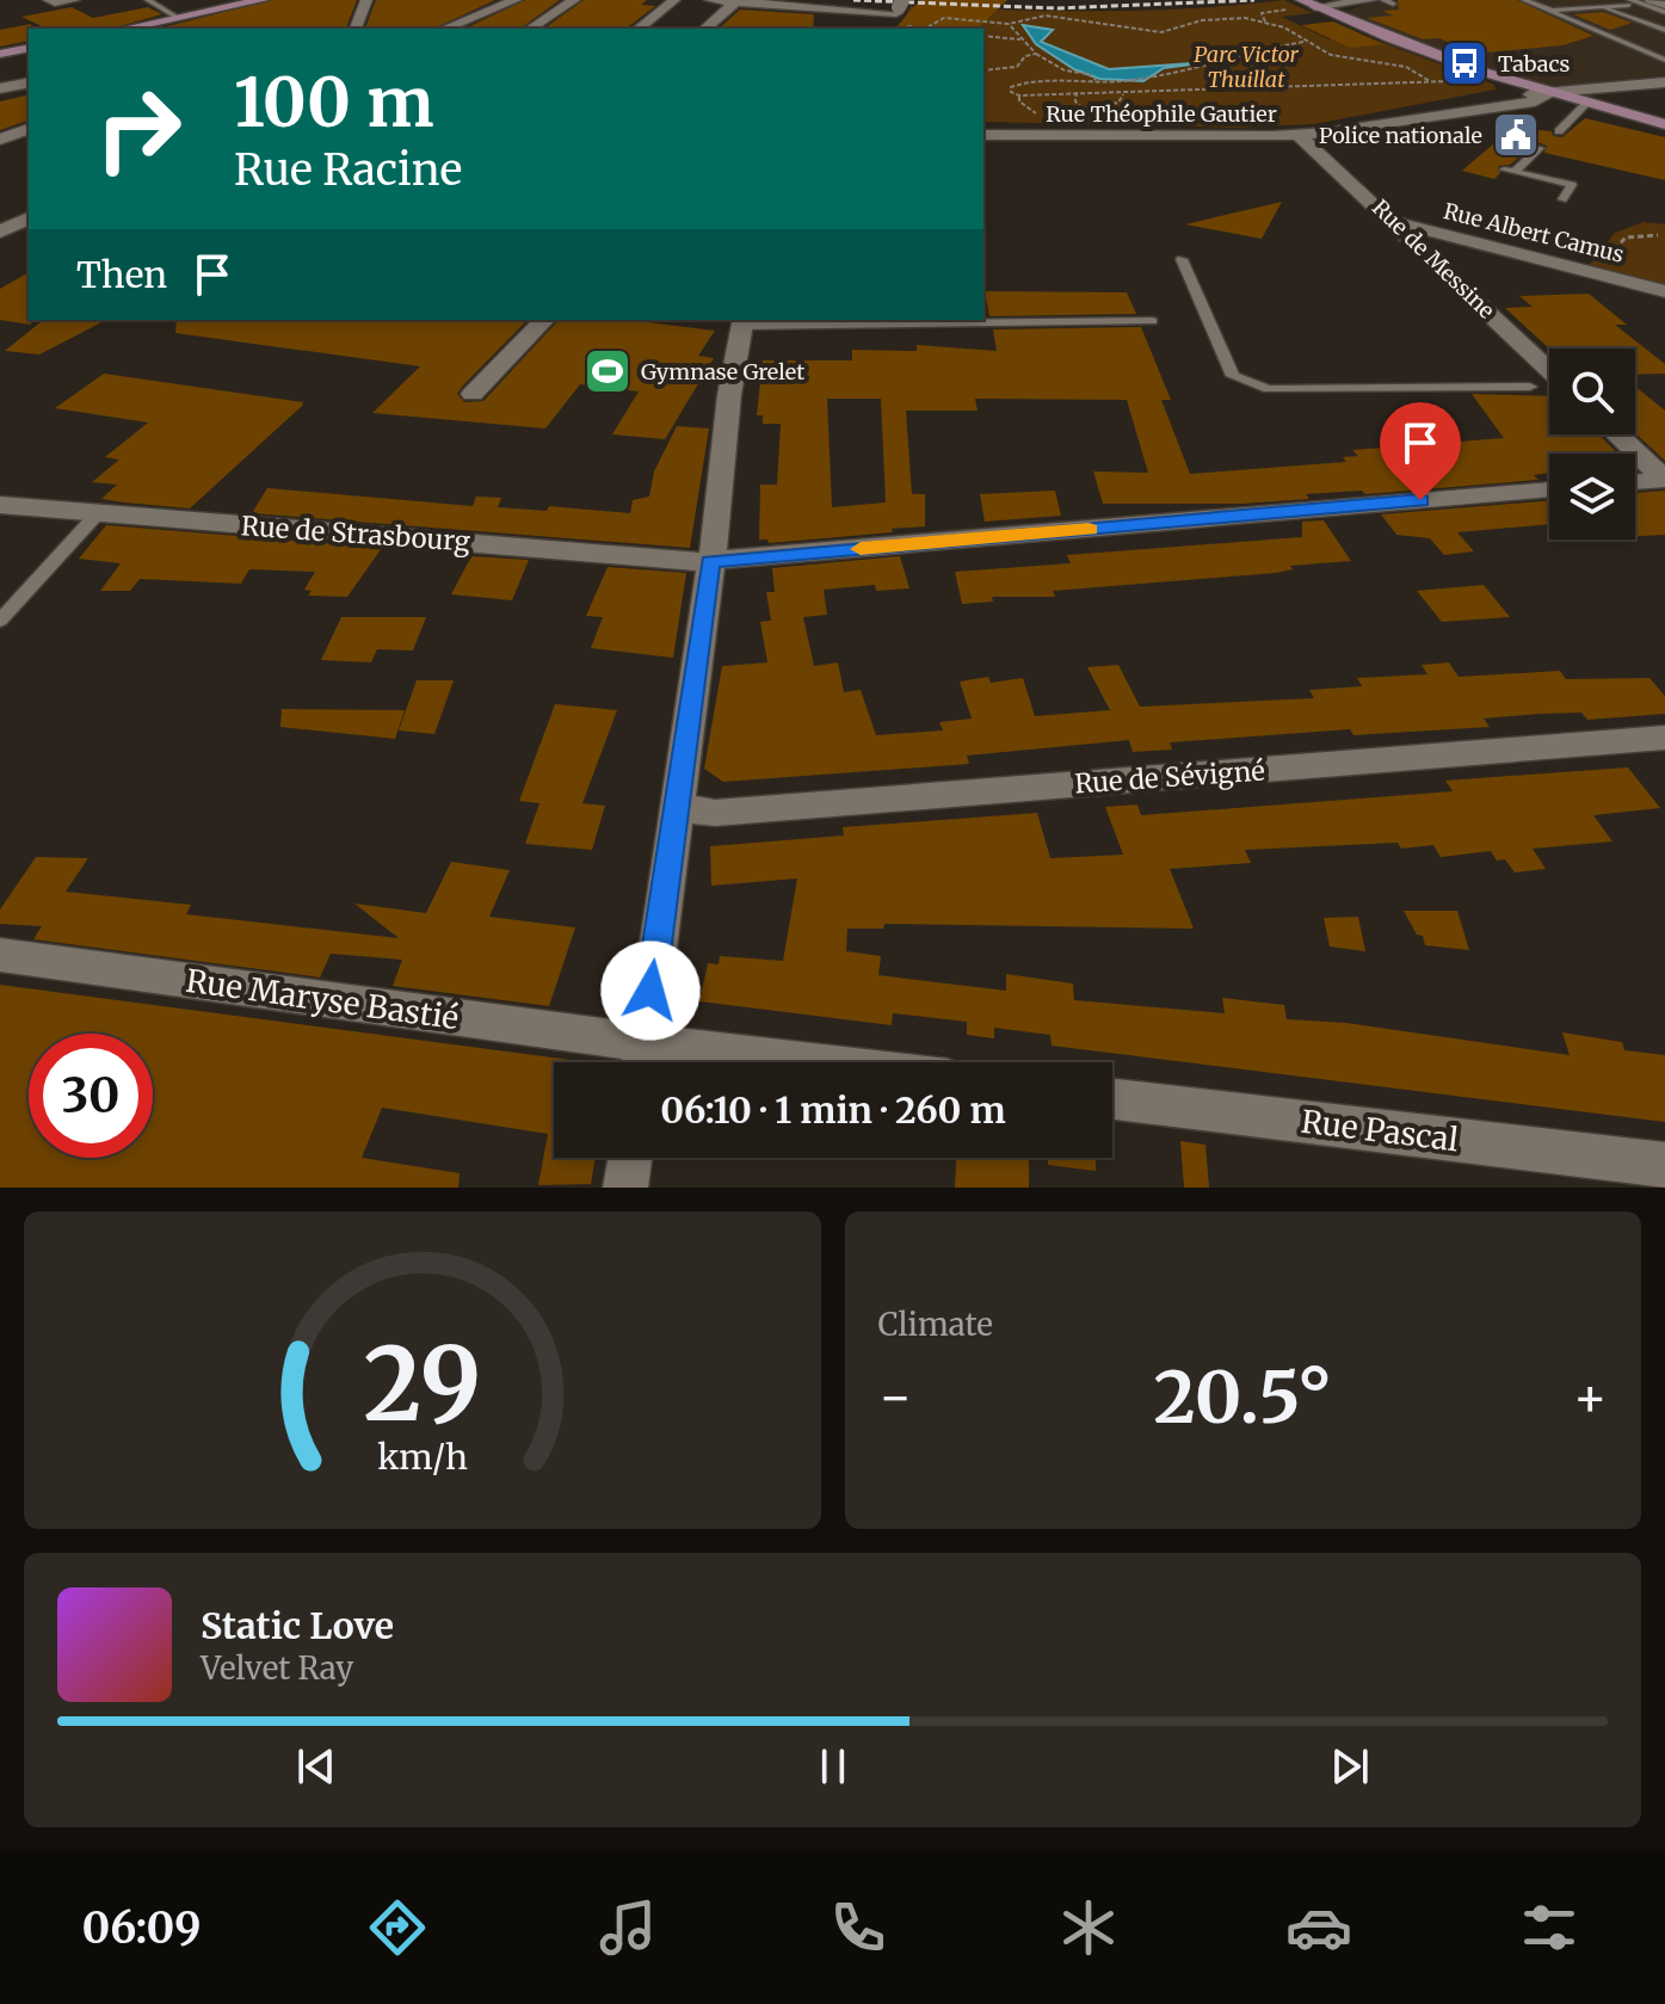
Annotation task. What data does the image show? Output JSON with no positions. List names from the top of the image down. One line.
{"streets":{"street":["Rue Théophile Gautier","Rue Albert Camus","Rue de Messine","Rue de Strasbourg","Rue de Sévigné","Rue Maryse Bastié","Rue Pascal"]},"crossings":[["Rue Théophile Gautier","Rue de Messine"],["Rue Albert Camus","Rue de Messine"]],"parks":["Parc Victor Thuillat"],"places":{"bus stop":["Tabacs"],"public building":["Police nationale"],"sports":["Gymnase Grelet"]},"page":{"turn":["100 m","Rue Racine"],"then":"Then","limit":"30","trip":"06:10 · 1 min · 260 m","tile":"Climate","heat":["−","20.5°","+"],"song":["Static Love","Velvet Ray"],"tabs":"06:09","gauge":["29","km/h"]}}
